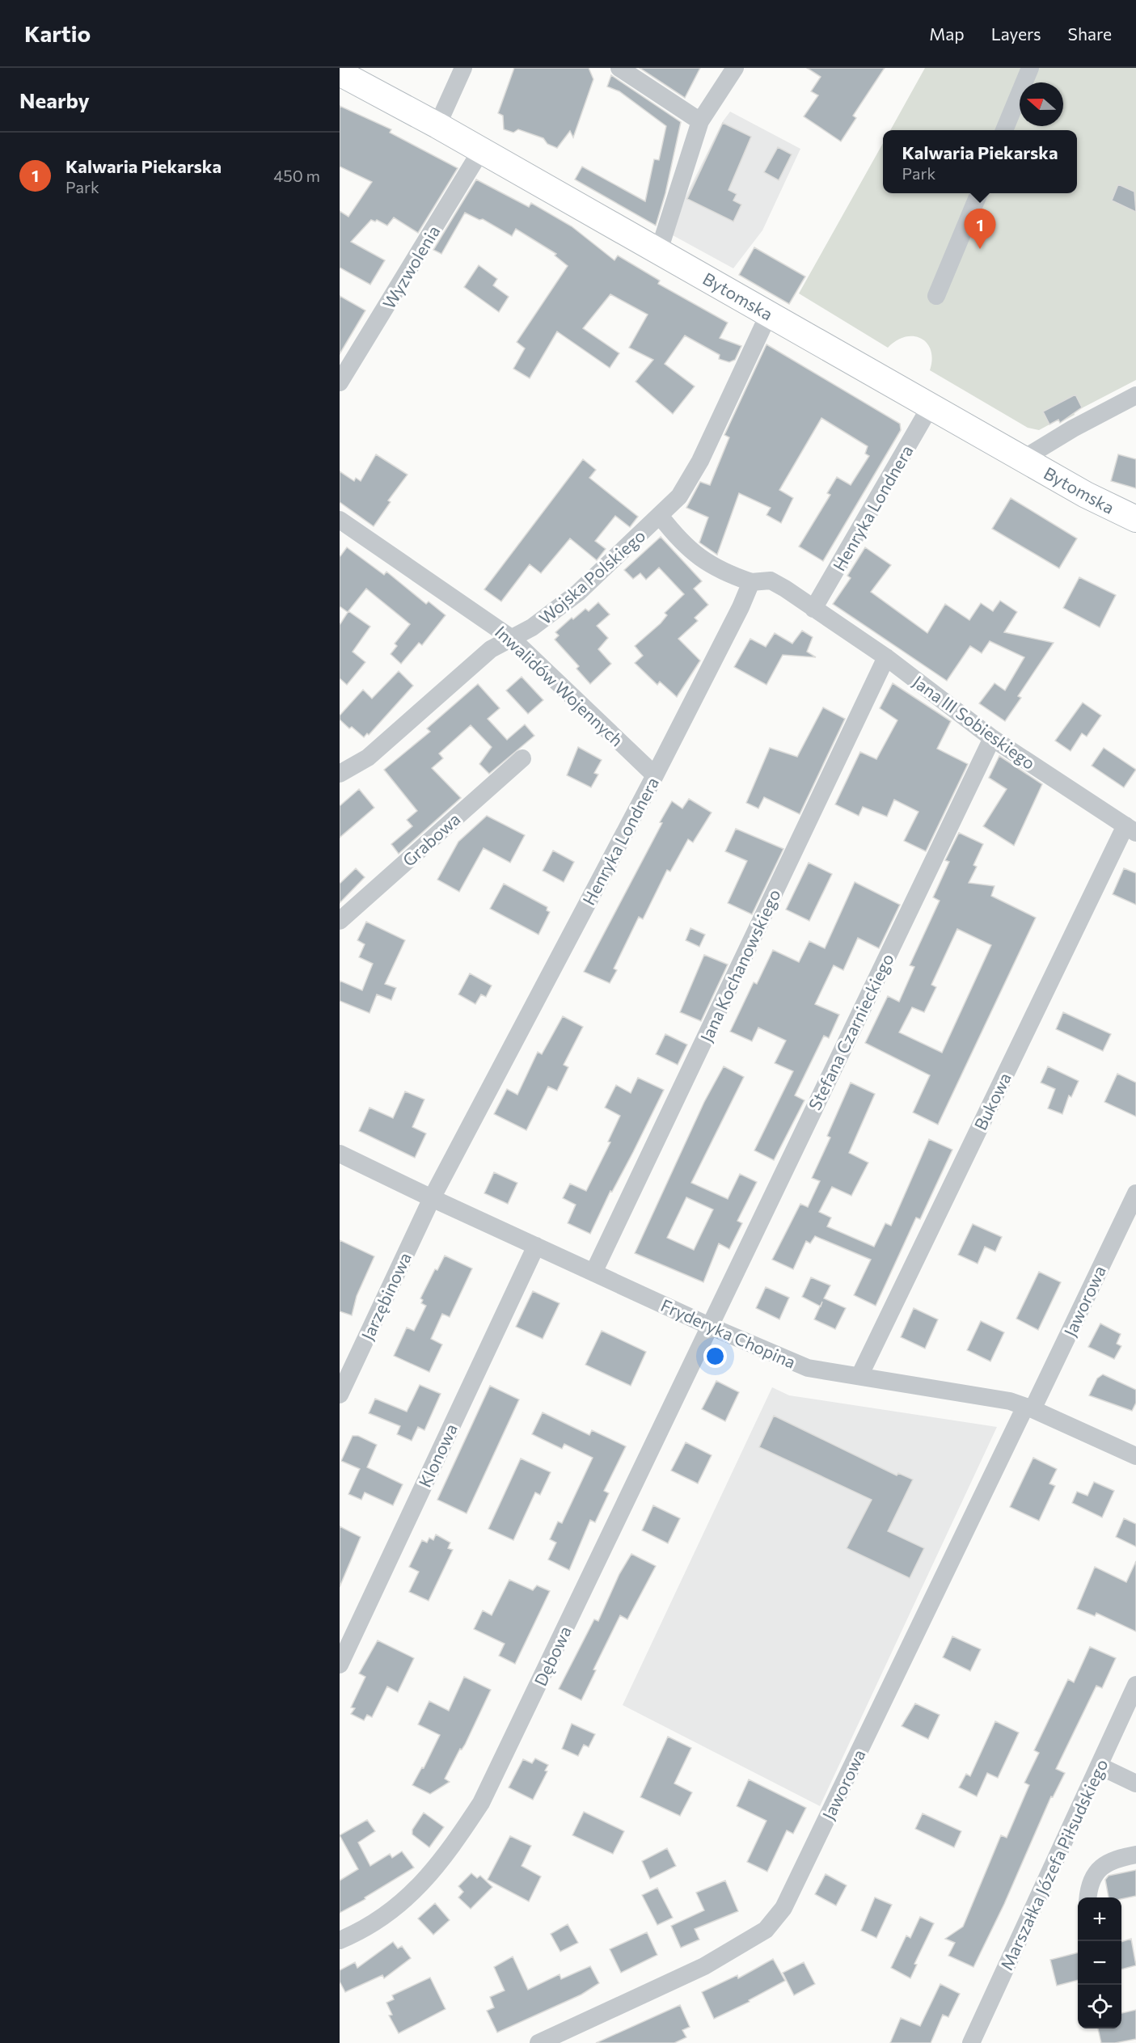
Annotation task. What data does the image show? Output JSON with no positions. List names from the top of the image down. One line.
{"streets":{"street":["Wyzwolenia","Bytomska","Henryka Londnera","Wojska Polskiego","Inwalidów Wojennych","Jana III Sobieskiego","Grabowa","Jana Kochanowskiego","Stefana Czarnieckiego","Bukowa","Jarzębinowa","Jaworowa","Fryderyka Chopina","Klonowa","Dębowa","Marszałka Józefa Piłsudskiego"]},"crossings":[["Wyzwolenia","Bytomska"],["Bytomska","Henryka Londnera"],["Bytomska","Wojska Polskiego"],["Henryka Londnera","Inwalidów Wojennych"],["Henryka Londnera","Jana III Sobieskiego"],["Henryka Londnera","Jarzębinowa"],["Henryka Londnera","Fryderyka Chopina"],["Wojska Polskiego","Inwalidów Wojennych"],["Jana III Sobieskiego","Jana Kochanowskiego"],["Jana III Sobieskiego","Stefana Czarnieckiego"],["Jana III Sobieskiego","Bukowa"],["Jana Kochanowskiego","Fryderyka Chopina"],["Stefana Czarnieckiego","Fryderyka Chopina"],["Stefana Czarnieckiego","Dębowa"],["Bukowa","Fryderyka Chopina"],["Jarzębinowa","Fryderyka Chopina"],["Jaworowa","Fryderyka Chopina"],["Fryderyka Chopina","Klonowa"],["Fryderyka Chopina","Dębowa"]],"north":"left","page":{"header":"Kartio","nav":["Map","Layers","Share"],"heading":"Nearby","popup":["Kalwaria Piekarska","Park"],"list":[{"mark":"1","name":"Kalwaria Piekarska","note":"Park","value":"450 m"}],"pins":"1","map_buttons":["+","−"]}}
